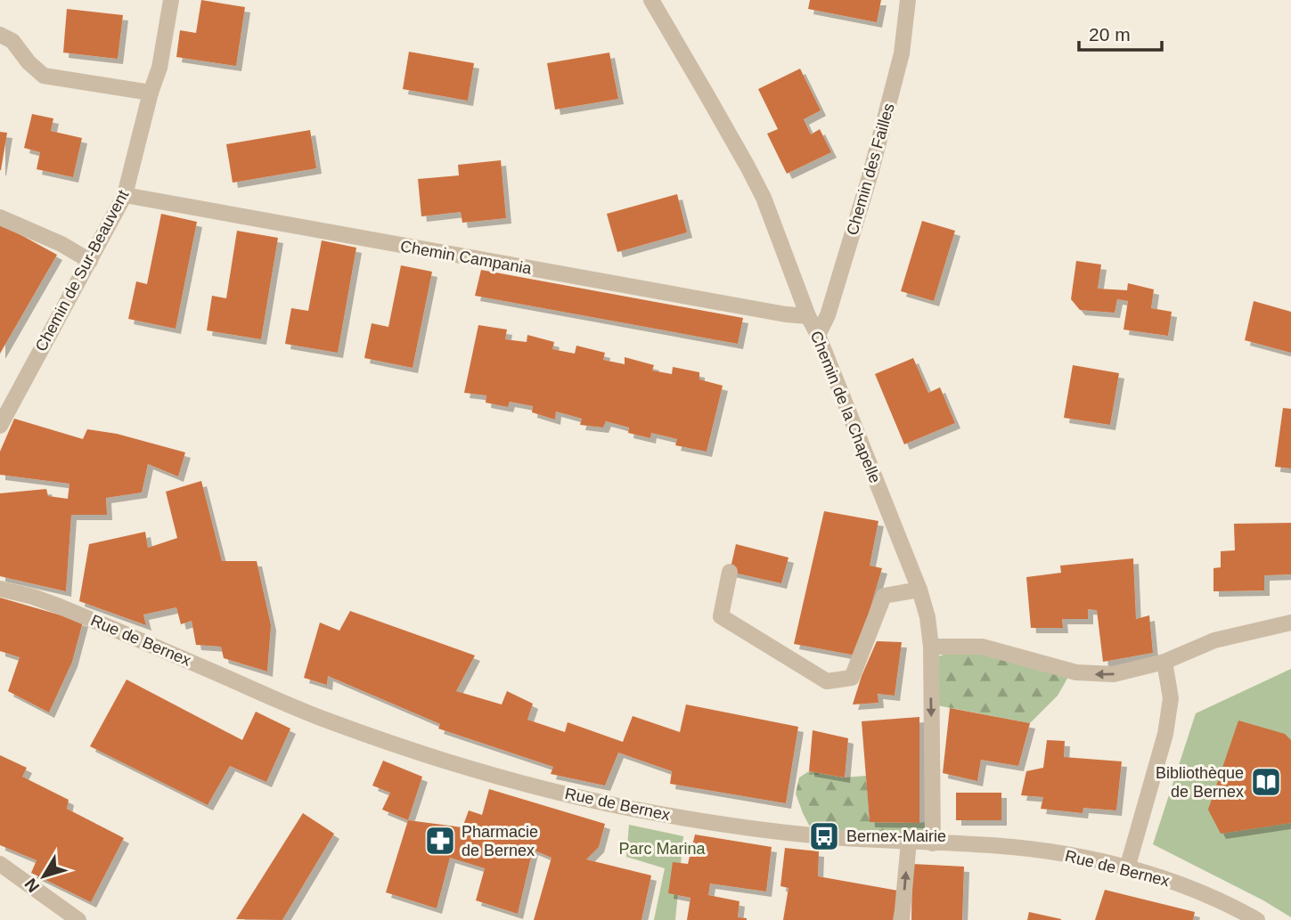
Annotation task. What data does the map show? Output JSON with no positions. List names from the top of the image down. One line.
{"streets":{"street":["Chemin des Failles","Chemin Campania","Chemin de Sur-Beauvent","Chemin de la Chapelle","Rue de Bernex"]},"crossings":[["Chemin des Failles","Chemin de la Chapelle"],["Chemin Campania","Chemin de Sur-Beauvent"],["Chemin Campania","Chemin de la Chapelle"],["Chemin de la Chapelle","Rue de Bernex"]],"parks":["Parc Marina"],"places":{"library":["Bibliothèque de Bernex"],"bus stop":["Bernex-Mairie"],"pharmacy":["Pharmacie de Bernex"]},"scale_bar":"20 m","north":"bottom left"}
